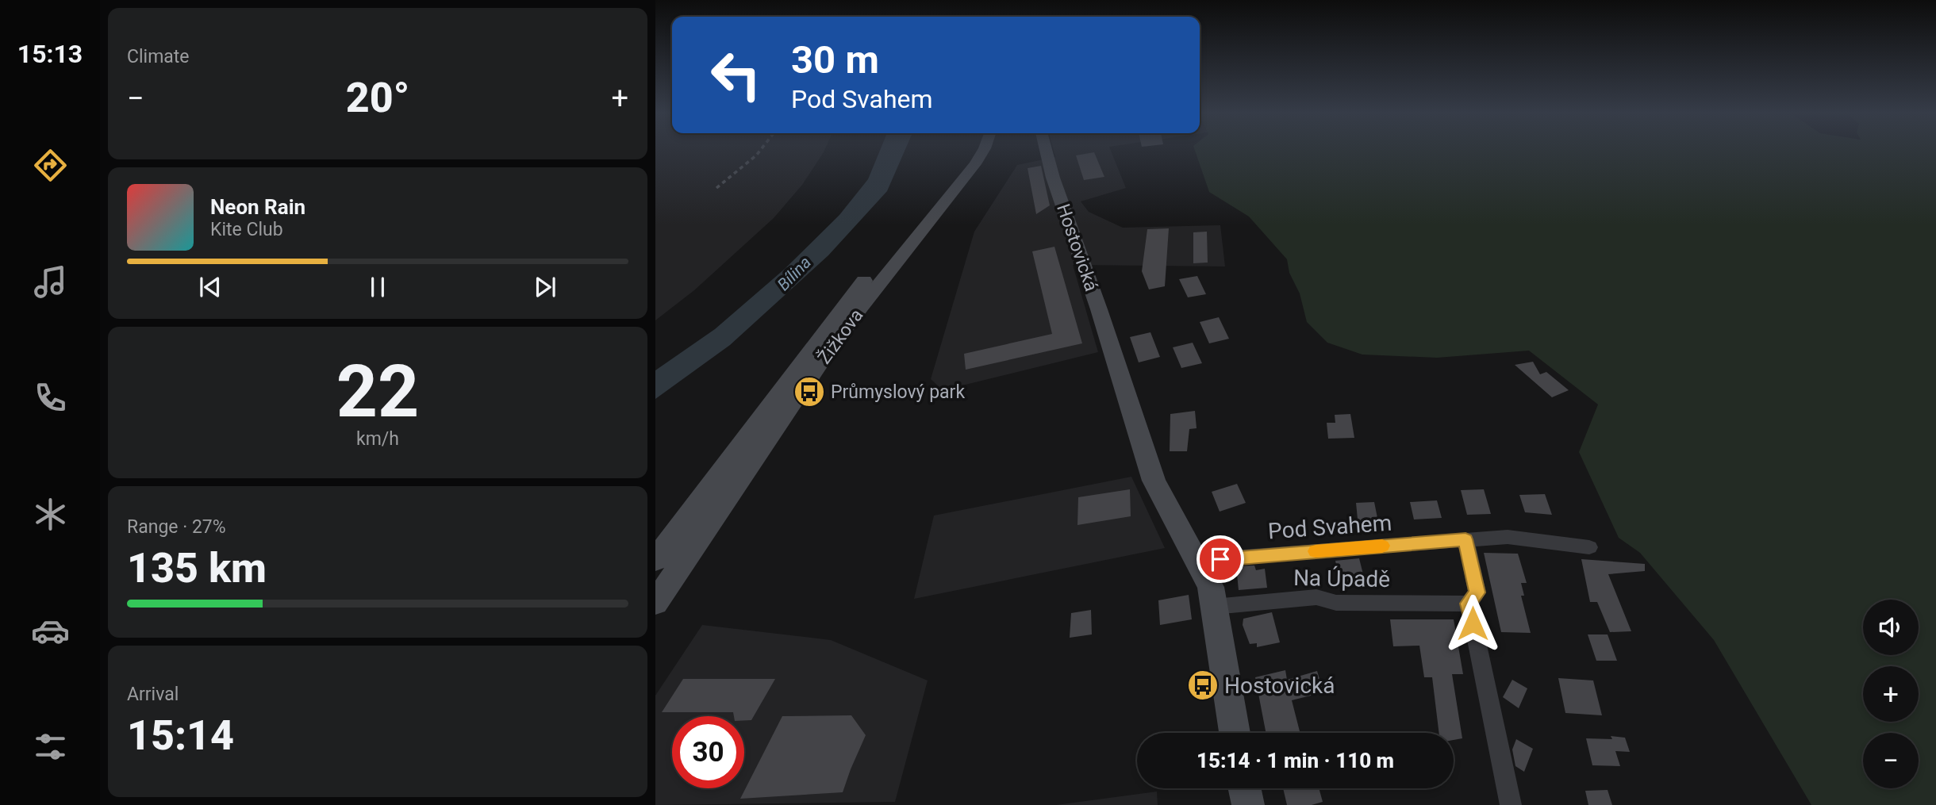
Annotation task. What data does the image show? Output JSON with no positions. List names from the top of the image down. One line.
{"streets":{"main road":["Hostovická","Žižkova"],"street":["Pod Svahem","Na Úpadě"]},"crossings":[["Hostovická","Pod Svahem"],["Hostovická","Na Úpadě"]],"water":["Bílina"],"places":{"bus stop":["Průmyslový park","Hostovická"]},"page":{"tabs":"15:13","tile":["Climate",["22","km/h"],["Range · 27%","135 km"],["Arrival","15:14"]],"turn":["30 m","Pod Svahem"],"heat":["−","20°","+"],"song":["Neon Rain","Kite Club"],"map_buttons":["+","−"],"limit":"30","trip":"15:14 · 1 min · 110 m"}}
